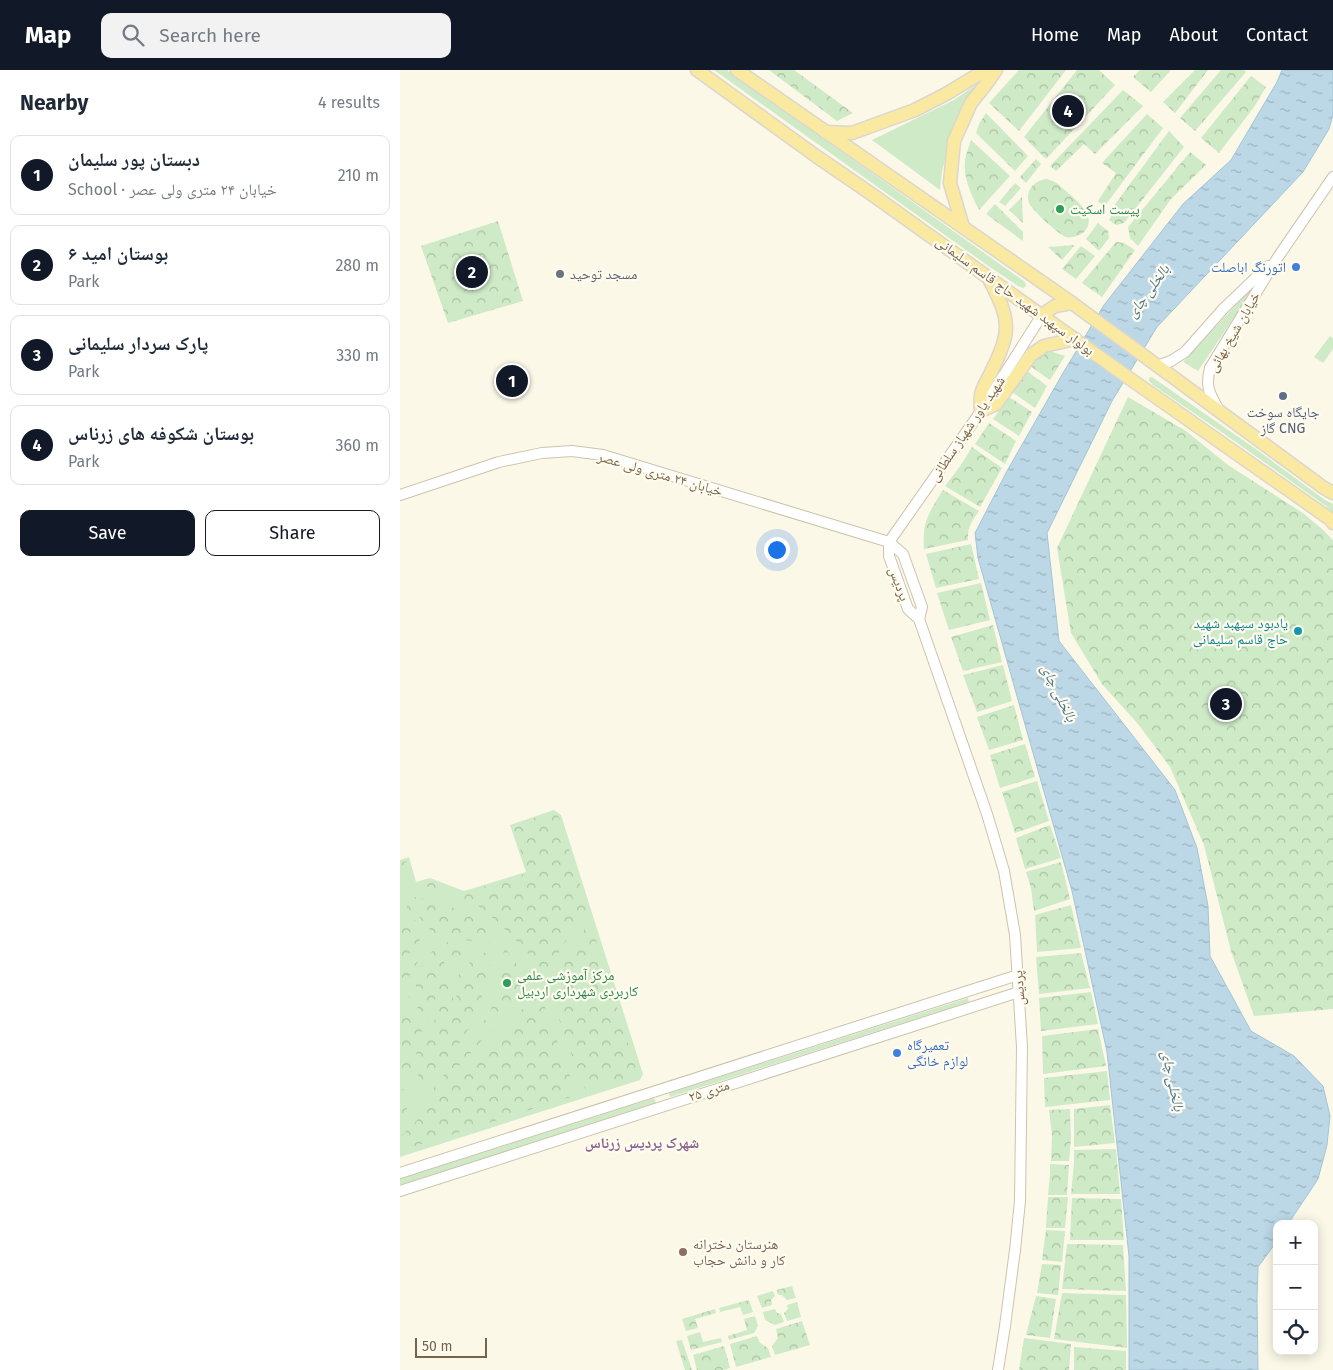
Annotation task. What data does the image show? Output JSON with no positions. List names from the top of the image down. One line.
{"streets":{"main road":["بولوار سپهبد شهید حاج قاسم سلیمانی"],"street":["خیابان شیخ بهائی","شهید یاور شهباز سلطانی","خیابان ۲۴ متری ولی عصر","پردیس","۲۵ متری"]},"crossings":[["بولوار سپهبد شهید حاج قاسم سلیمانی","خیابان شیخ بهائی"],["بولوار سپهبد شهید حاج قاسم سلیمانی","شهید یاور شهباز سلطانی"],["شهید یاور شهباز سلطانی","خیابان ۲۴ متری ولی عصر"],["شهید یاور شهباز سلطانی","پردیس"],["خیابان ۲۴ متری ولی عصر","پردیس"],["پردیس","۲۵ متری"]],"districts":["شهرک پردیس زرناس"],"water":["بالخلی چای"],"places":["پیست اسکیت","اتورنگ اباصلت","مسجد توحید","جایگاه سوخت گاز CNG","یادبود سپهبد شهید حاج قاسم سلیمانی","مرکز آموزشی علمی کاربردی شهرداری اردبیل","تعمیرگاه لوازم خانگی","هنرستان دخترانه کار و دانش حجاب"],"scale_bar":"50 m","page":{"header":"Map","search":"Search here","nav":["Home","Map","About","Contact"],"heading":["Nearby","4 results"],"pins":["4","2","1","3"],"list":[{"mark":"1","name":"دبستان پور سلیمان","note":"School · خیابان ۲۴ متری ولی عصر","value":"210 m"},{"mark":"2","name":"بوستان امید ۶","note":"Park","value":"280 m"},{"mark":"3","name":"پارک سردار سلیمانی","note":"Park","value":"330 m"},{"mark":"4","name":"بوستان شکوفه های زرناس","note":"Park","value":"360 m"}],"buttons":["Save","Share"],"map_buttons":["+","−"],"scale":"50 m"}}
